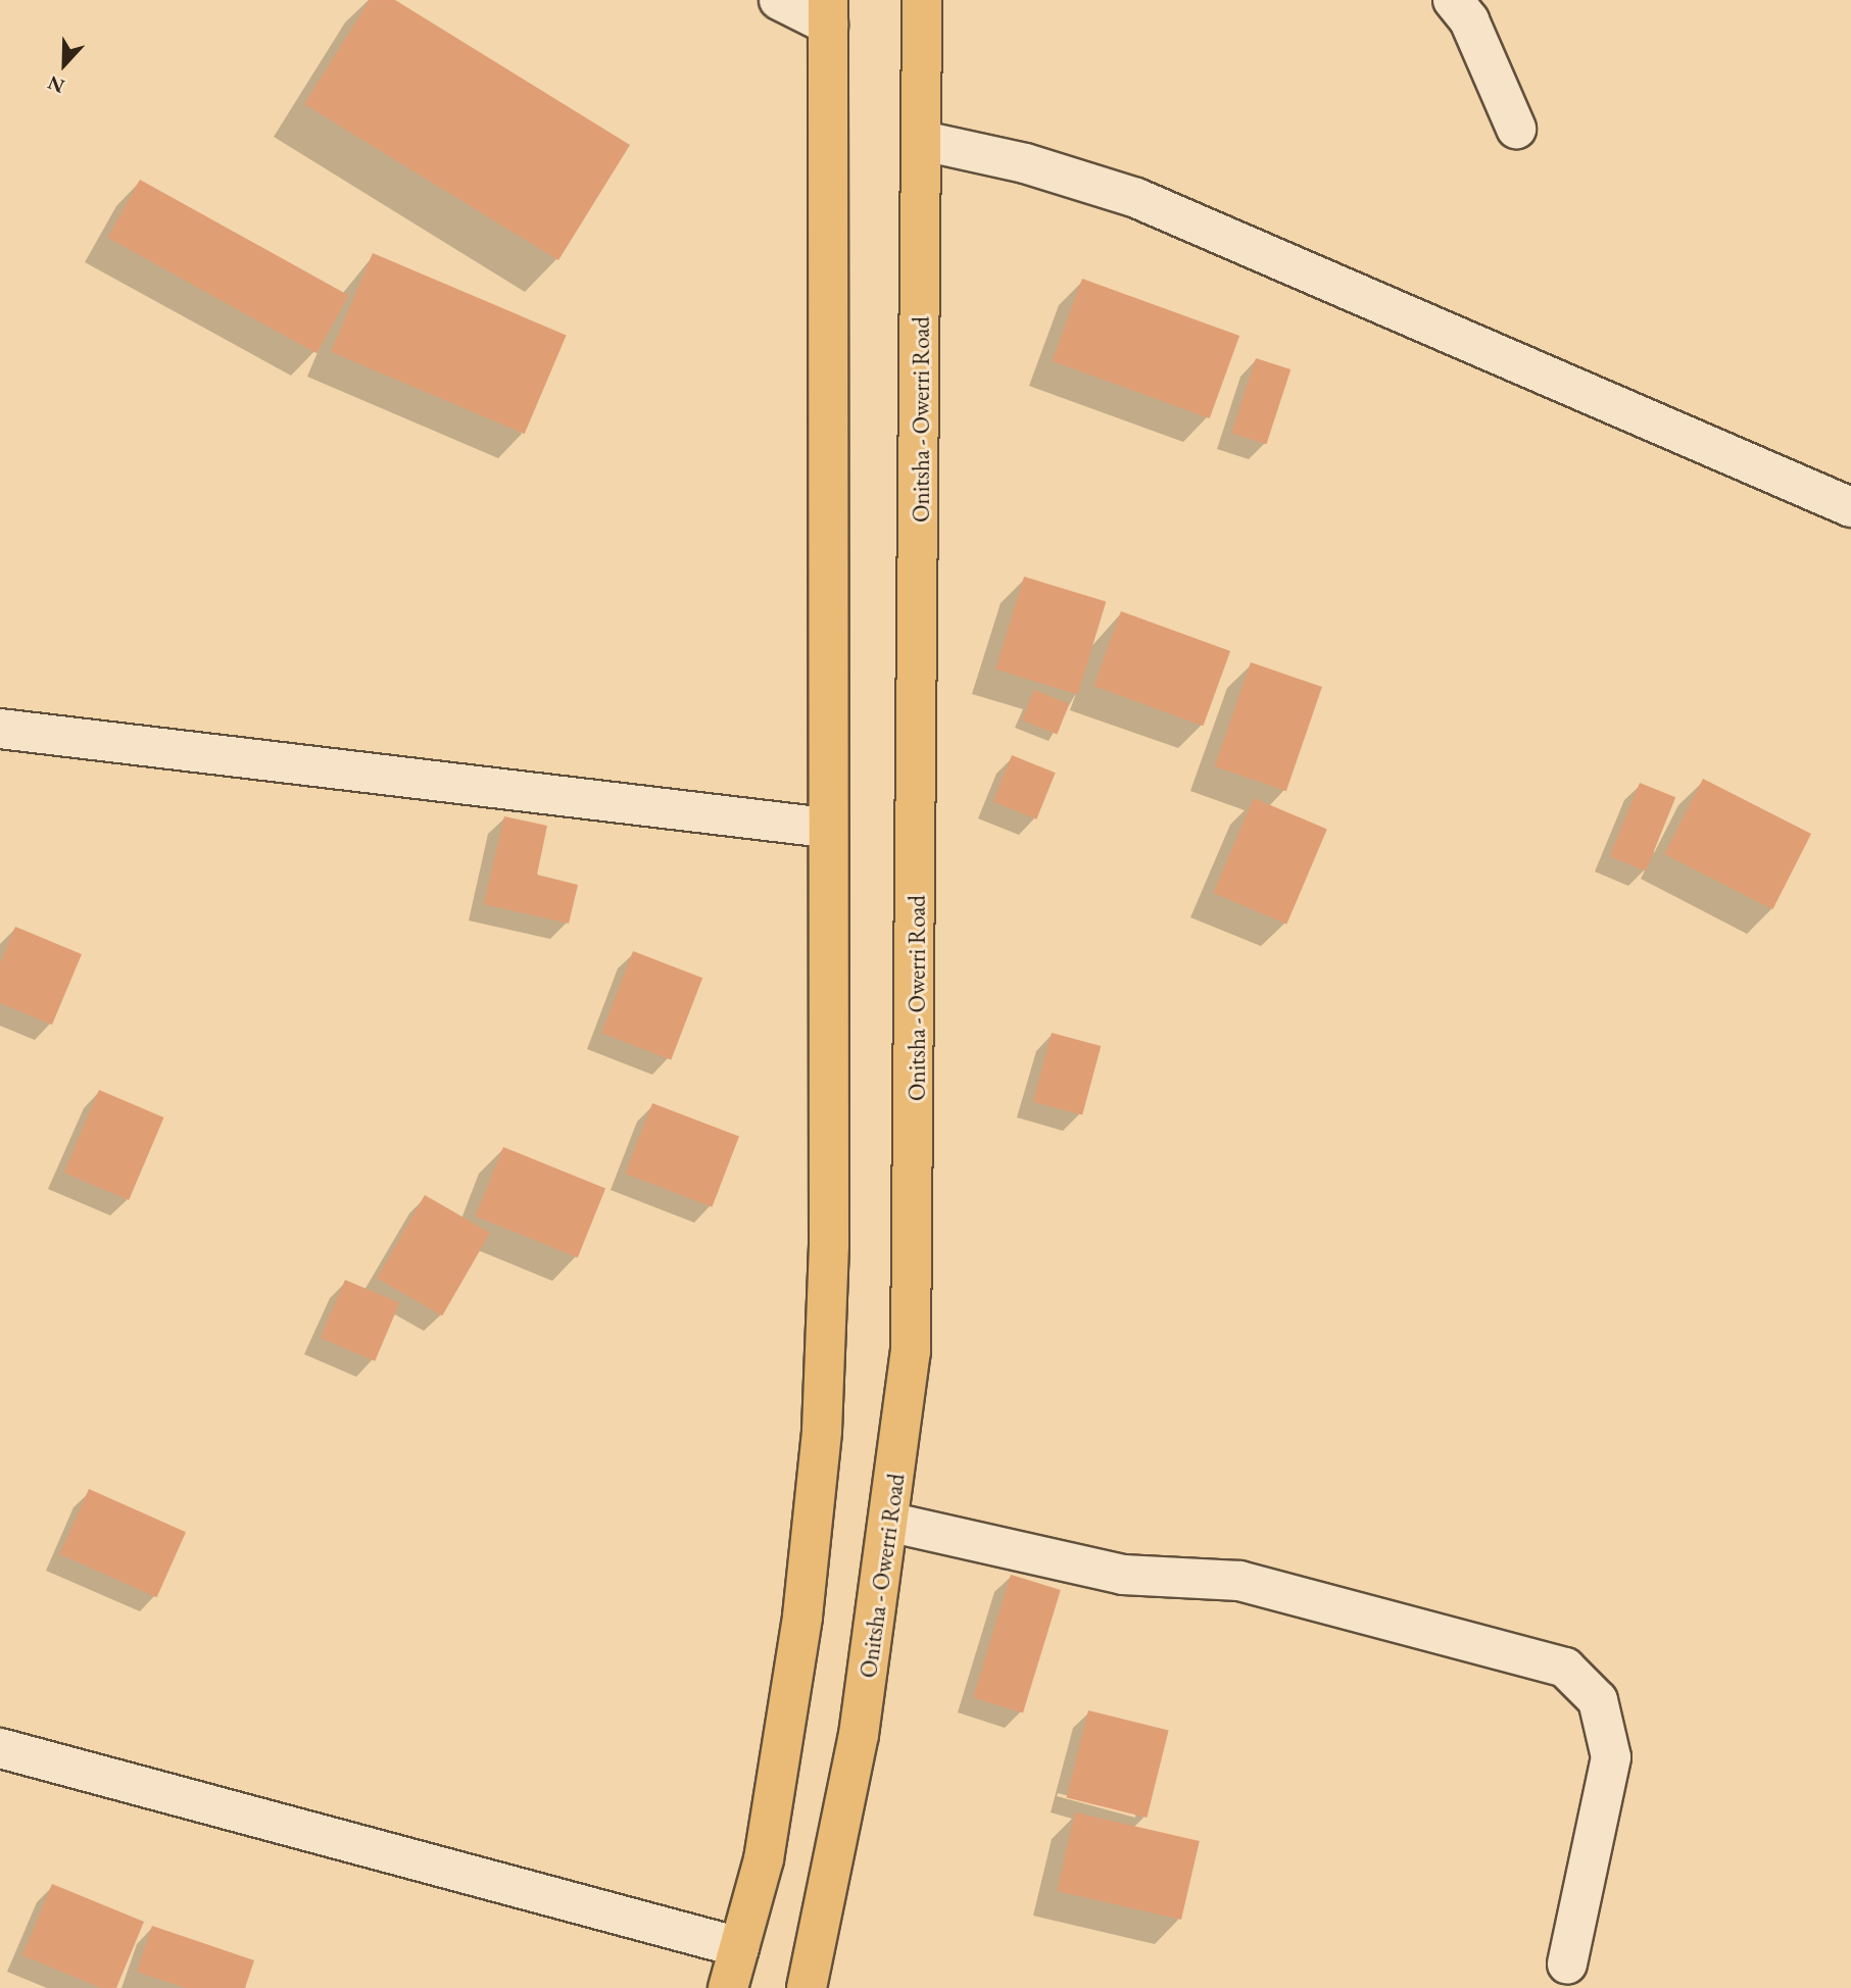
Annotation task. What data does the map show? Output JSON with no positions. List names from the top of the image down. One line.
{"streets":{"highway":["Onitsha - Owerri Road"]},"north":"bottom"}
